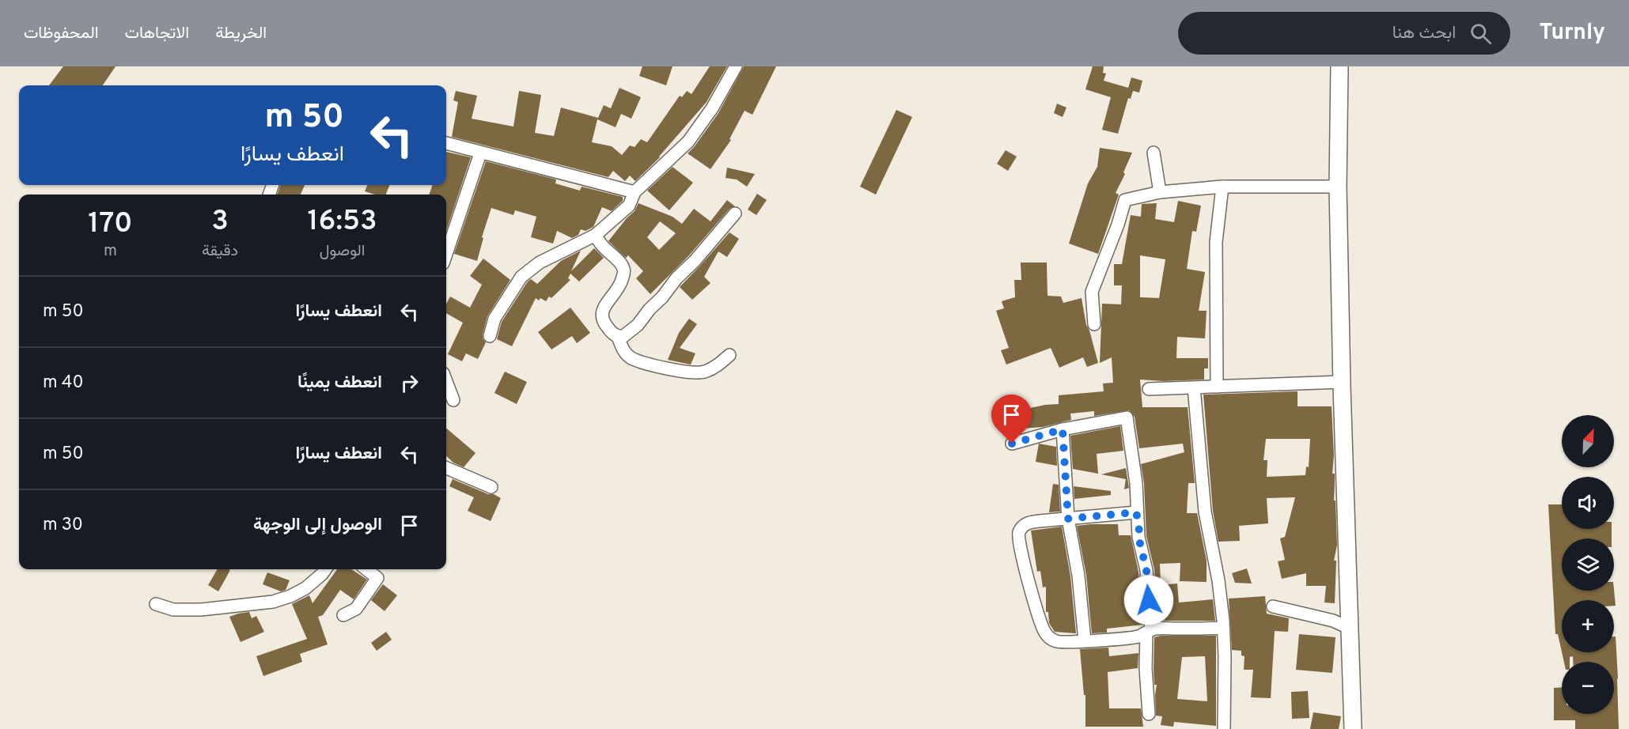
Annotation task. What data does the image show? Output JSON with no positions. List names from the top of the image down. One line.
{"north":"top right","page":{"header":"Turnly","search":"ابحث هنا","nav":["الخريطة","الاتجاهات","المحفوظات"],"turn":["50 m","انعطف يسارًا"],"eta":["16:53","الوصول","3","دقيقة","170","m"],"list":[{"name":"انعطف يسارًا","value":"50 m"},{"name":"انعطف يمينًا","value":"40 m"},{"name":"انعطف يسارًا","value":"50 m"},{"name":"الوصول إلى الوجهة","value":"30 m"}],"map_buttons":["+","−"]}}
